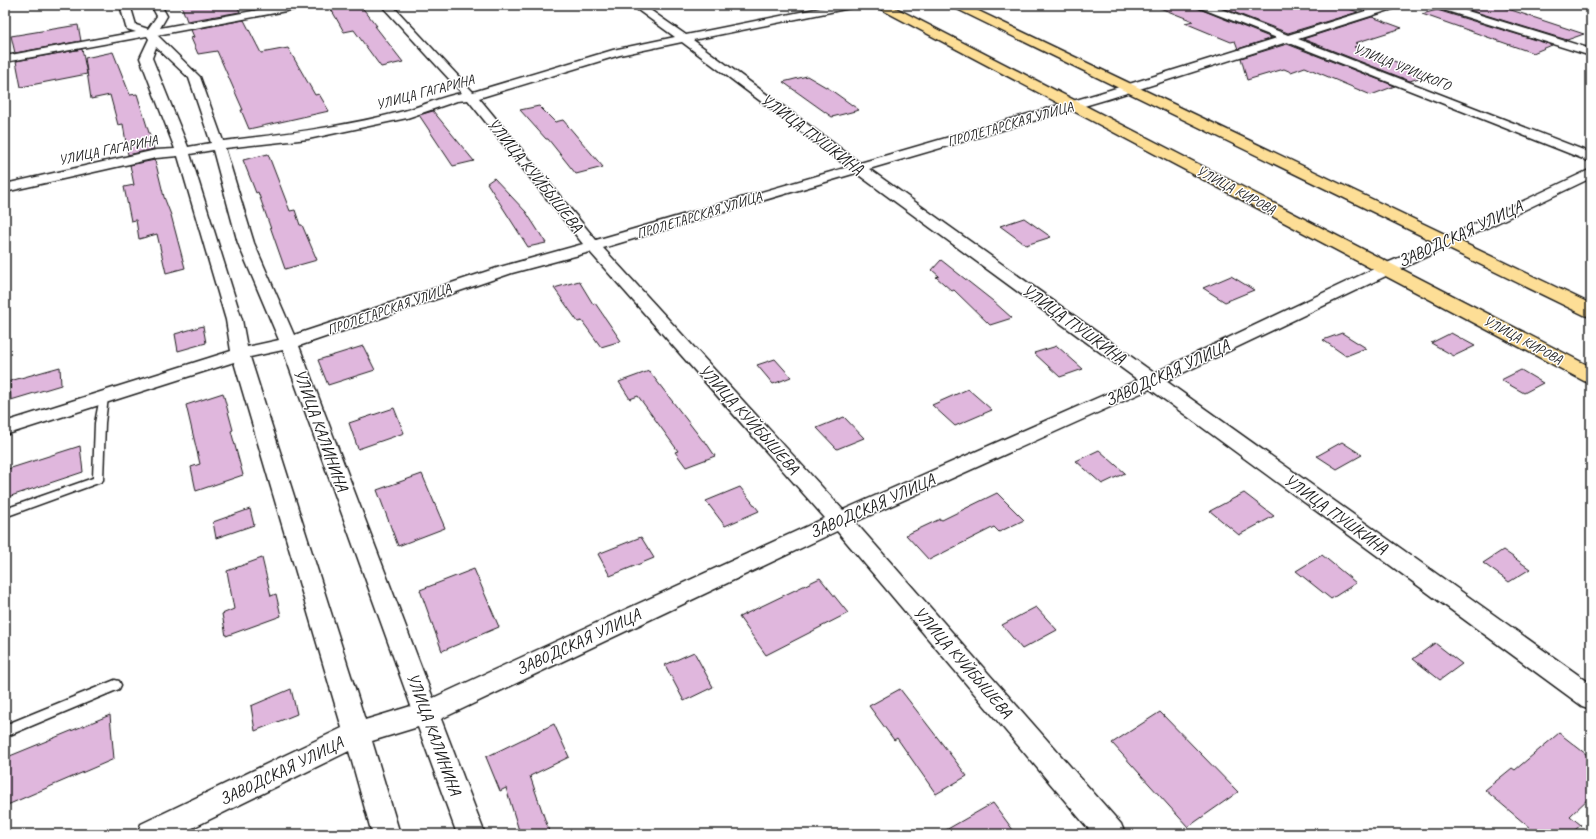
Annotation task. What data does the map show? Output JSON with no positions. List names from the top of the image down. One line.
{"streets":{"main road":["УЛИЦА КИРОВА"],"street":["УЛИЦА УРИЦКОГО","УЛИЦА ГАГАРИНА","ПРОЛЕТАРСКАЯ УЛИЦА","УЛИЦА ПУШКИНА","УЛИЦА КУЙБЫШЕВА","ЗАВОДСКАЯ УЛИЦА","УЛИЦА КАЛИНИНА"]},"crossings":[["УЛИЦА УРИЦКОГО","ПРОЛЕТАРСКАЯ УЛИЦА"],["УЛИЦА ГАГАРИНА","УЛИЦА ПУШКИНА"],["УЛИЦА ГАГАРИНА","УЛИЦА КУЙБЫШЕВА"],["УЛИЦА ГАГАРИНА","УЛИЦА КАЛИНИНА"],["ПРОЛЕТАРСКАЯ УЛИЦА","УЛИЦА ПУШКИНА"],["ПРОЛЕТАРСКАЯ УЛИЦА","УЛИЦА КУЙБЫШЕВА"],["ПРОЛЕТАРСКАЯ УЛИЦА","УЛИЦА КИРОВА"],["ПРОЛЕТАРСКАЯ УЛИЦА","УЛИЦА КАЛИНИНА"],["УЛИЦА ПУШКИНА","ЗАВОДСКАЯ УЛИЦА"],["УЛИЦА КУЙБЫШЕВА","ЗАВОДСКАЯ УЛИЦА"],["УЛИЦА КИРОВА","ЗАВОДСКАЯ УЛИЦА"],["ЗАВОДСКАЯ УЛИЦА","УЛИЦА КАЛИНИНА"]]}
